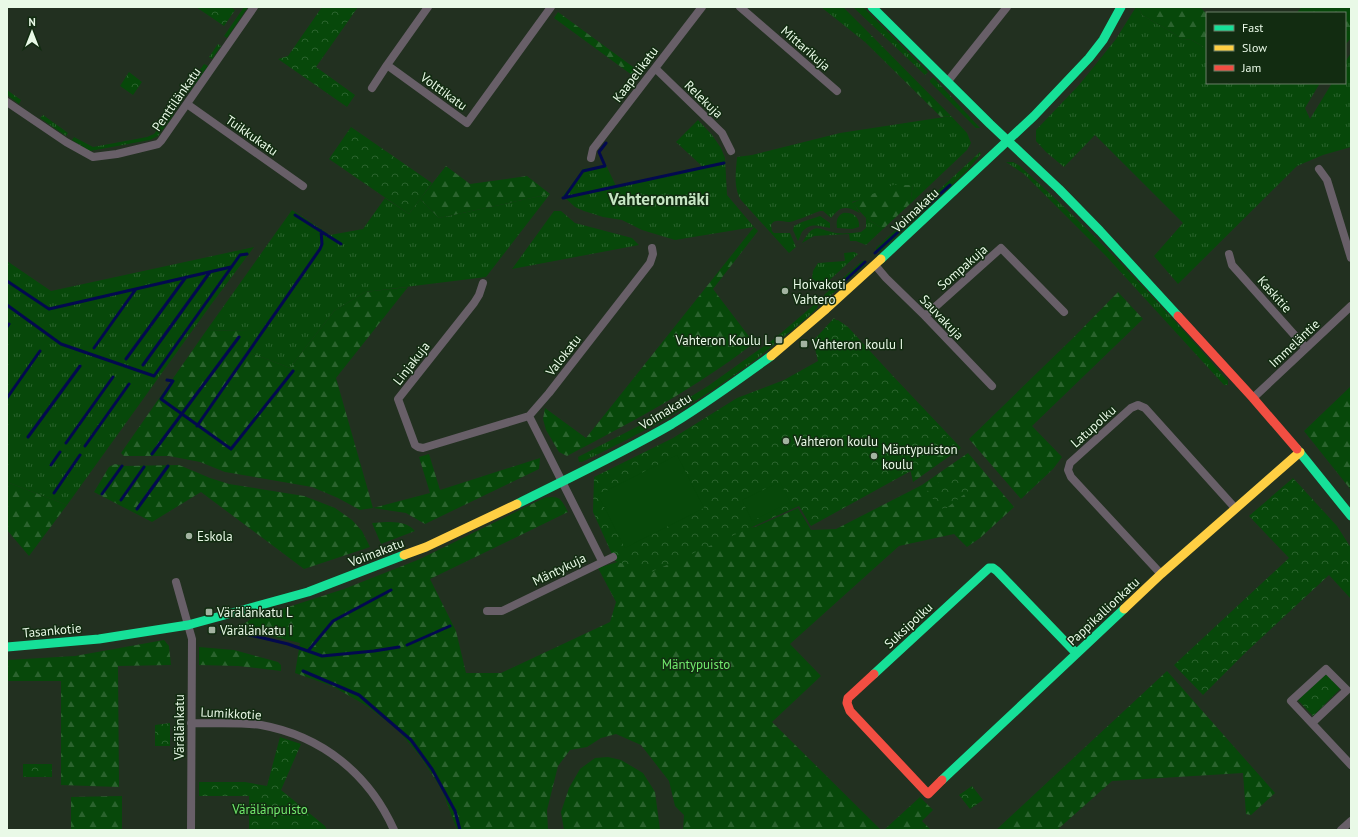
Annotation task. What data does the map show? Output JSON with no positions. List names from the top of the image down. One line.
{"streets":{"street":["Mittarikuja","Kaapelikatu","Volttikatu","Penttilänkatu","Relekuja","Tuikkukatu","Voimakatu","Sompakuja","Kaskitie","Sauvakuja","Immeläntie","Valokatu","Linjakuja","Latupolku","Mäntykuja","Pappikallionkatu","Suksipolku","Tasankotie","Lumikkotie","Värälänkatu"]},"crossings":[["Kaapelikatu","Relekuja"],["Penttilänkatu","Tuikkukatu"],["Voimakatu","Sauvakuja"],["Voimakatu","Mäntykuja"],["Voimakatu","Tasankotie"],["Voimakatu","Värälänkatu"],["Sompakuja","Sauvakuja"],["Kaskitie","Immeläntie"],["Valokatu","Linjakuja"],["Latupolku","Pappikallionkatu"],["Pappikallionkatu","Suksipolku"],["Lumikkotie","Värälänkatu"]],"districts":["Vahteronmäki"],"parks":["Mäntypuisto","Värälänpuisto"],"places":{"other":["Hoivakoti Vahtero","Vahteron koulu","Mäntypuiston koulu","Eskola"],"transit":["Vahteron Koulu L","Vahteron koulu I","Värälänkatu L","Värälänkatu I"]},"legend":["Fast","Slow","Jam"],"north":"top"}
